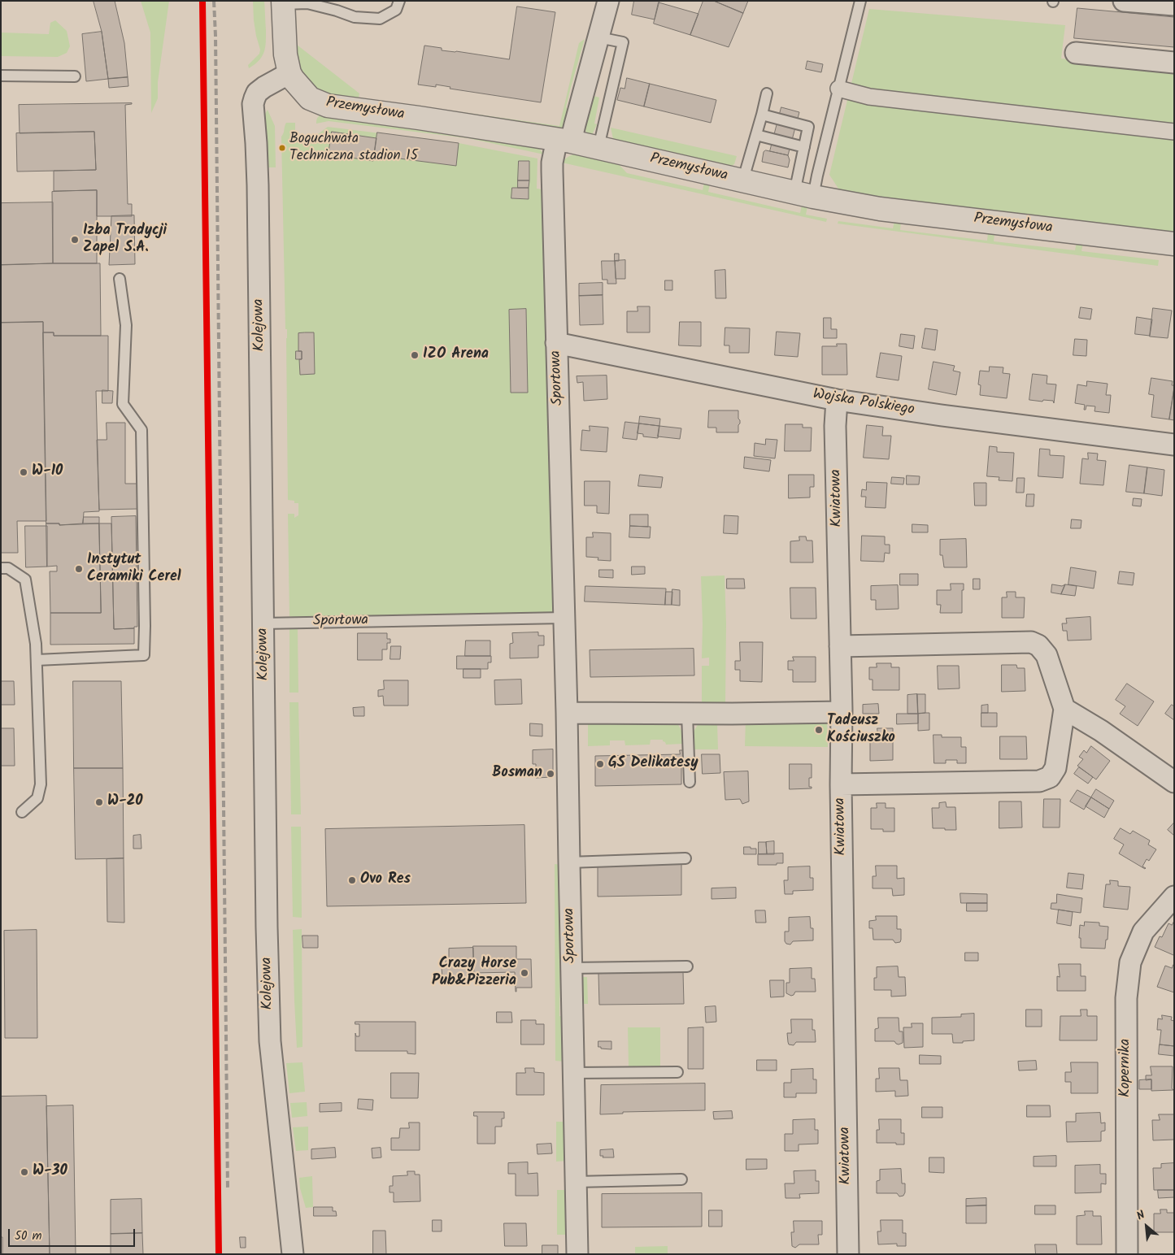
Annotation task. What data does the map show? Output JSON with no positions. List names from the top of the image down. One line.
{"streets":{"street":["Przemysłowa","Kolejowa","Sportowa","Wojska Polskiego","Kwiatowa","Kopernika"]},"crossings":[["Przemysłowa","Kolejowa"],["Przemysłowa","Sportowa"],["Kolejowa","Sportowa"],["Sportowa","Wojska Polskiego"],["Wojska Polskiego","Kwiatowa"]],"places":["Boguchwała Techniczna stadion 15","Izba Tradycji Zapel S.A.","IZO Arena","W-10","Instytut Ceramiki Cerel","Tadeusz Kościuszko","GS Delikatesy","Bosman","W-20","Ovo Res","Crazy Horse Pub&Pizzeria","W-30"],"scale_bar":"50 m","north":"top left"}
